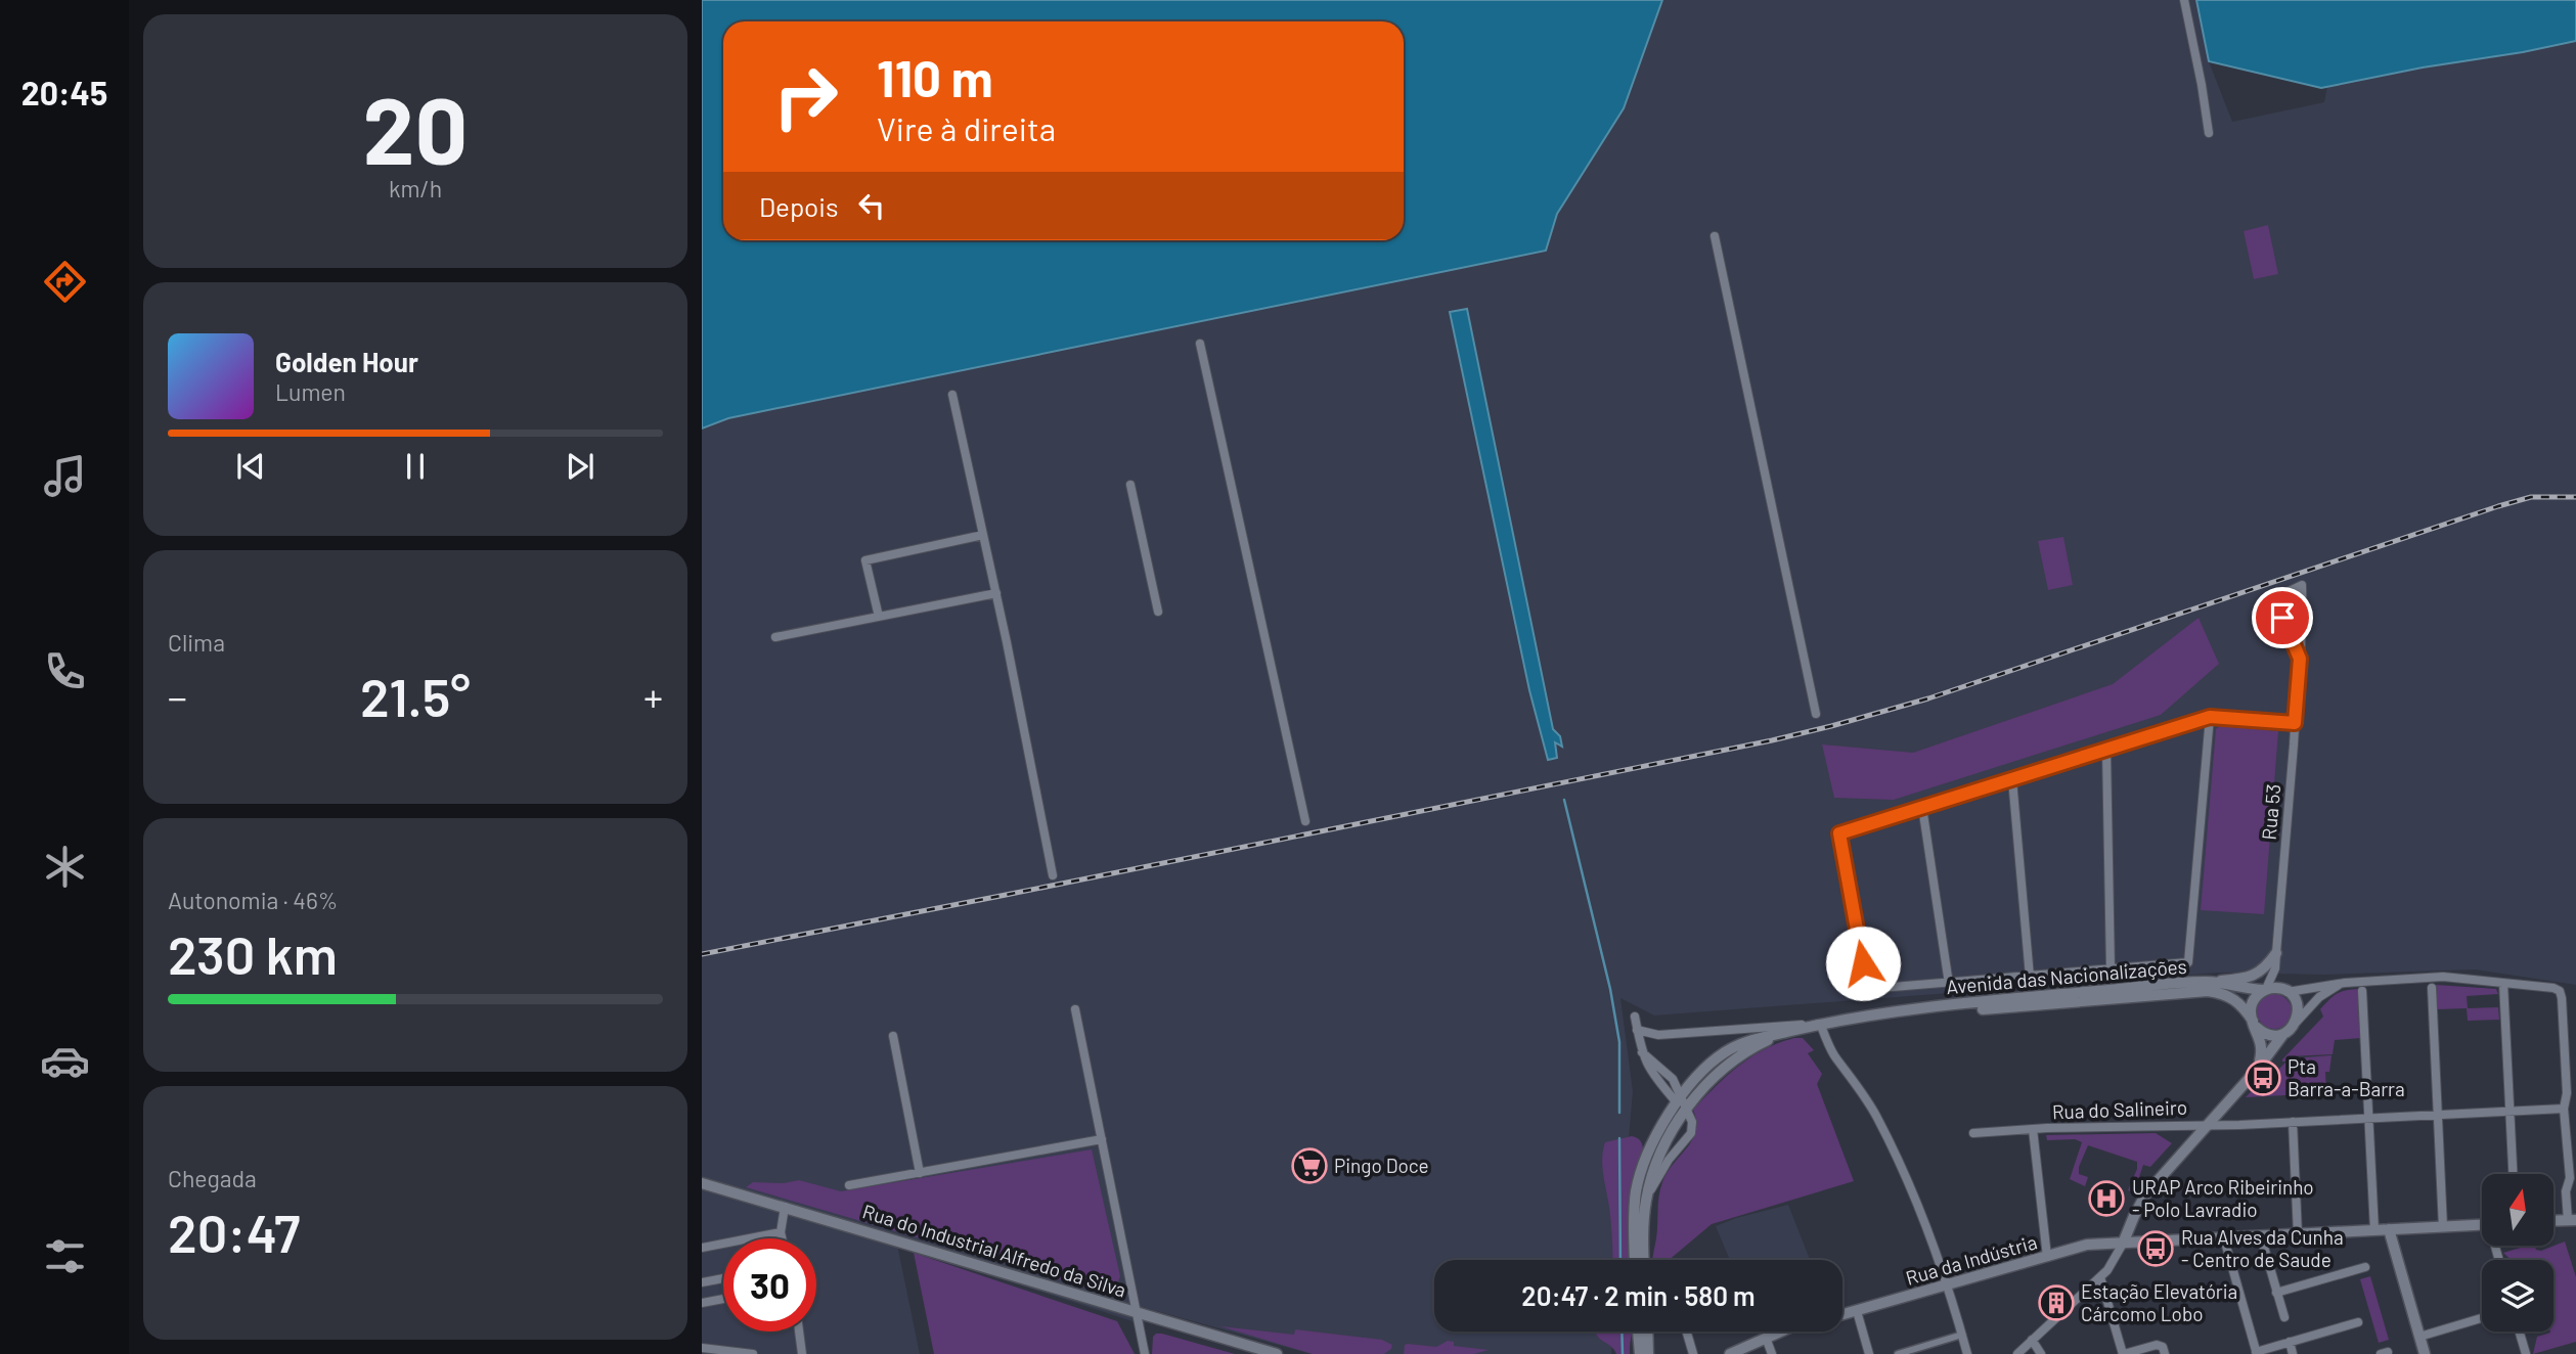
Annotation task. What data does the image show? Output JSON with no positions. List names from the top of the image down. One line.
{"streets":{"street":["Rua 53","Avenida das Nacionalizações","Rua do Salineiro","Rua do Industrial Alfredo da Silva","Rua da Indústria"]},"crossings":[["Rua 53","Avenida das Nacionalizações"],["Rua do Salineiro","Rua da Indústria"]],"places":{"bus stop":["Pta Barra-a-Barra","Rua Alves da Cunha - Centro de Saude"],"supermarket":["Pingo Doce"],"hospital":["URAP Arco Ribeirinho - Polo Lavradio"],"building":["Estação Elevatória Cárcomo Lobo"]},"north":"top","page":{"tabs":"20:45","tile":[["20","km/h"],"Clima",["Autonomia · 46%","230 km"],["Chegada","20:47"]],"turn":["110 m","Vire à direita"],"then":"Depois","song":["Golden Hour","Lumen"],"heat":["−","21.5°","+"],"limit":"30","trip":"20:47 · 2 min · 580 m"}}
